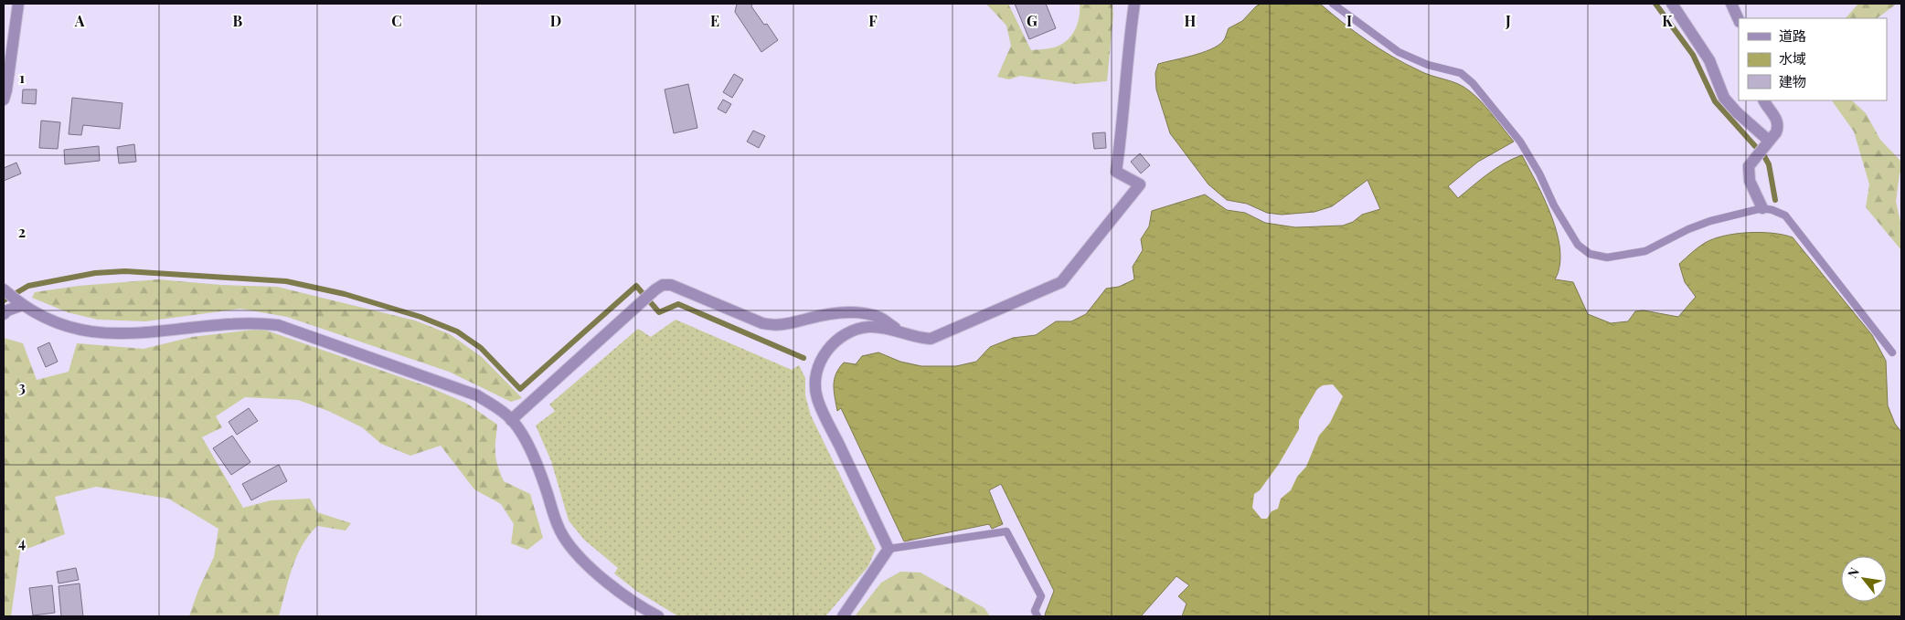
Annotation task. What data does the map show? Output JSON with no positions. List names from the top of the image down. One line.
{"legend":["道路","水域","建物"],"north":"top left","grid":{"columns":["A","B","C","D","E","F","G","H","I","J","K"],"rows":["1","2","3","4"]}}
